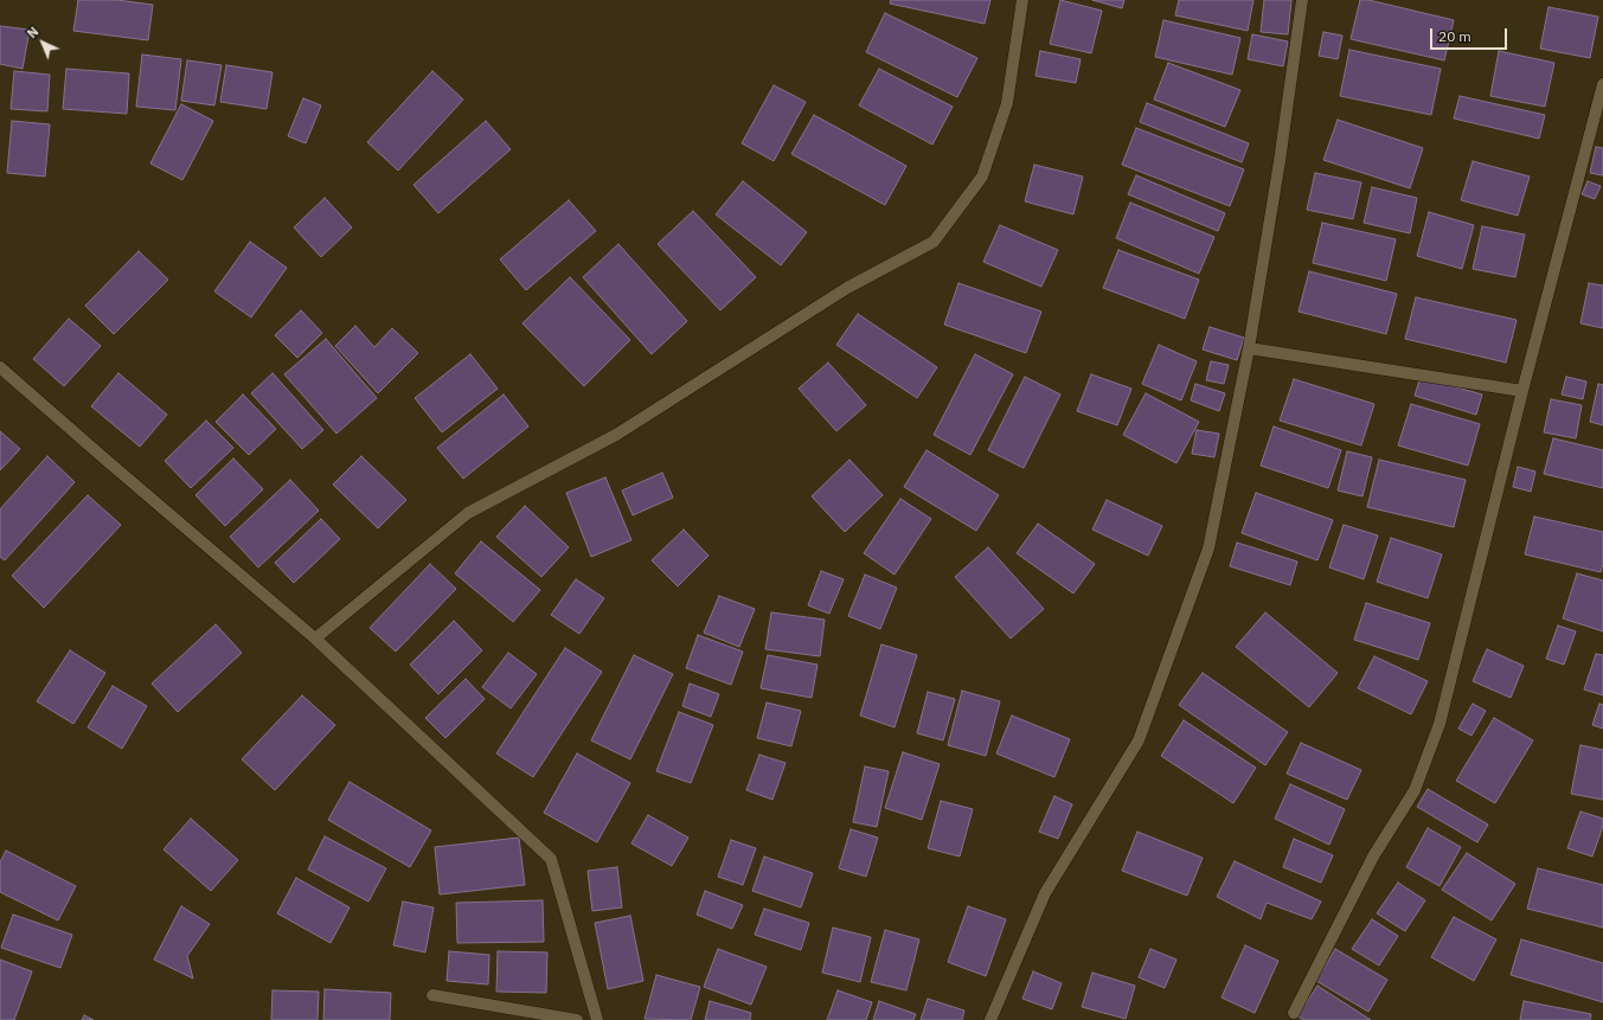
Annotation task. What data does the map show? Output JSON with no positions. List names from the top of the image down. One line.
{"scale_bar":"20 m","north":"top left"}
